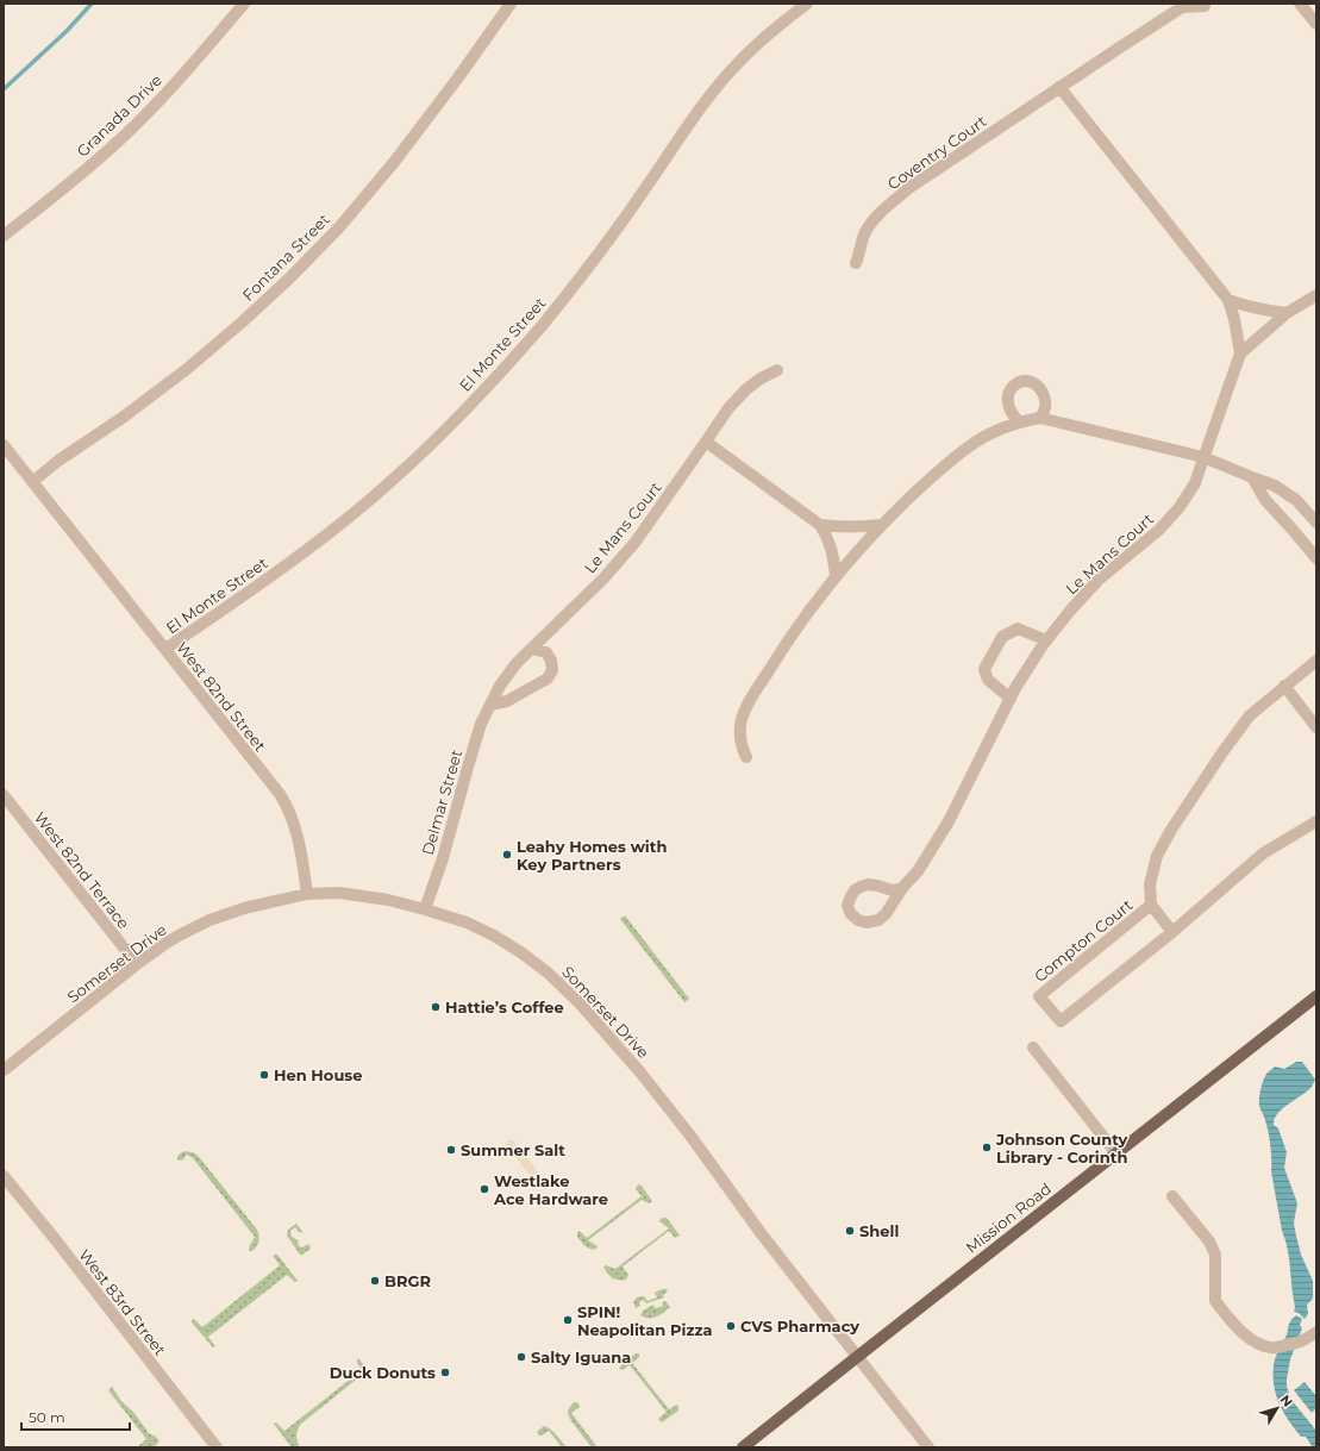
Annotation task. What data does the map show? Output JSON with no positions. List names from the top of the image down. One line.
{"streets":{"main road":["Mission Road"],"street":["Granada Drive","Coventry Court","Fontana Street","El Monte Street","Le Mans Court","West 82nd Street","Delmar Street","West 82nd Terrace","Compton Court","Somerset Drive","West 83rd Street"]},"crossings":[["Fontana Street","West 82nd Street"],["El Monte Street","West 82nd Street"],["Le Mans Court","Delmar Street"],["West 82nd Street","Somerset Drive"],["Delmar Street","Somerset Drive"],["West 82nd Terrace","Somerset Drive"],["Somerset Drive","Mission Road"]],"places":["Leahy Homes with Key Partners","Hattie’s Coffee","Hen House","Johnson County Library - Corinth","Summer Salt","Westlake Ace Hardware","Shell","BRGR","SPIN! Neapolitan Pizza","CVS Pharmacy","Salty Iguana","Duck Donuts"],"scale_bar":"50 m","north":"top right"}
